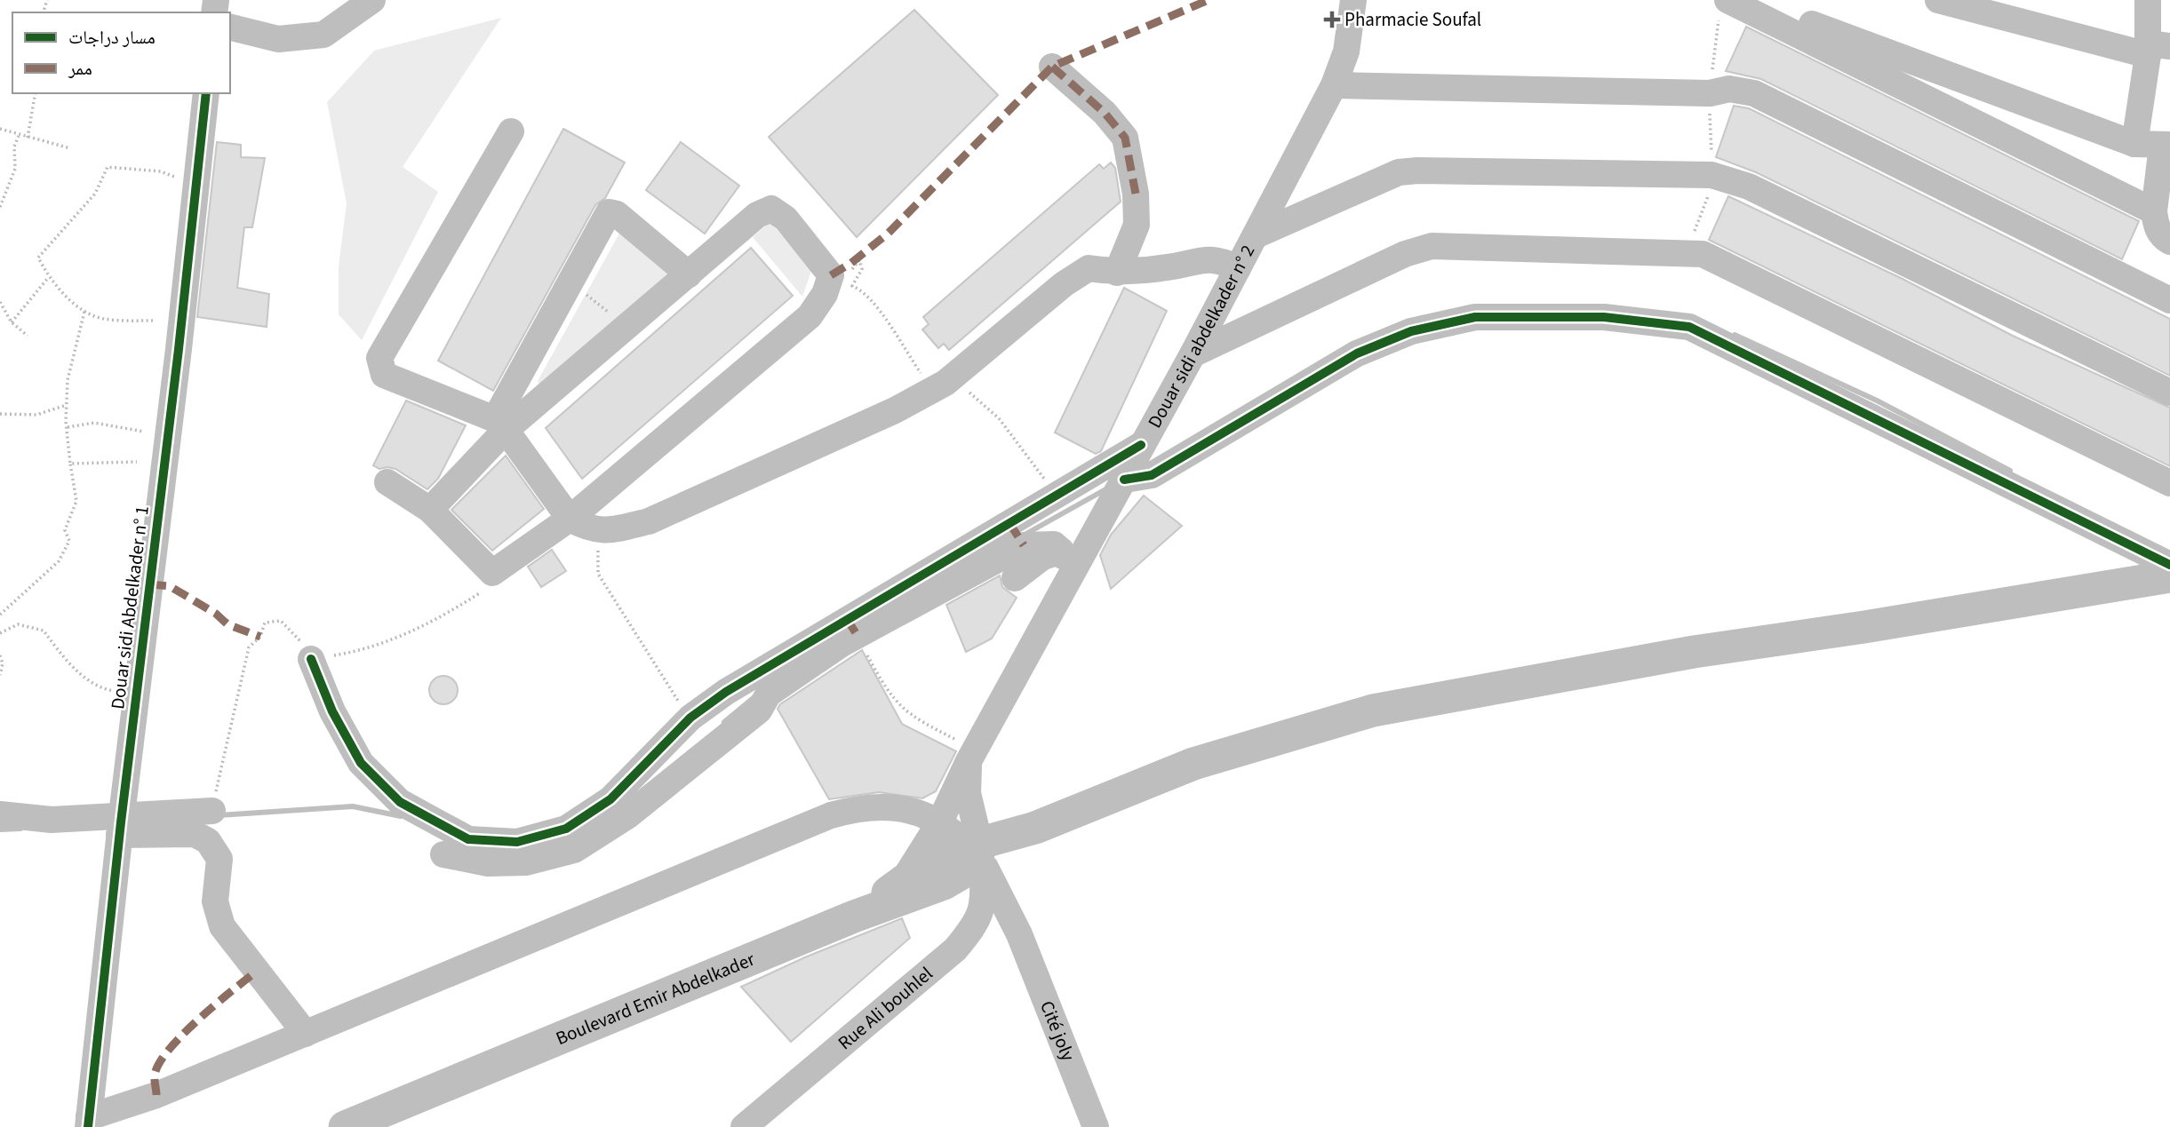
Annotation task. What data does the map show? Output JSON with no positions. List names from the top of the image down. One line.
{"streets":{"main road":["Boulevard Emir Abdelkader"],"street":["Douar sidi abdelkader n° 2","Douar sidi Abdelkader n° 1","Rue Ali bouhlel","Cité joly"]},"crossings":[["Douar sidi abdelkader n° 2","Boulevard Emir Abdelkader"],["Douar sidi abdelkader n° 2","Cité joly"],["Boulevard Emir Abdelkader","Cité joly"]],"places":{"health":["Pharmacie Soufal"]},"legend":["مسار دراجات","ممر"]}
